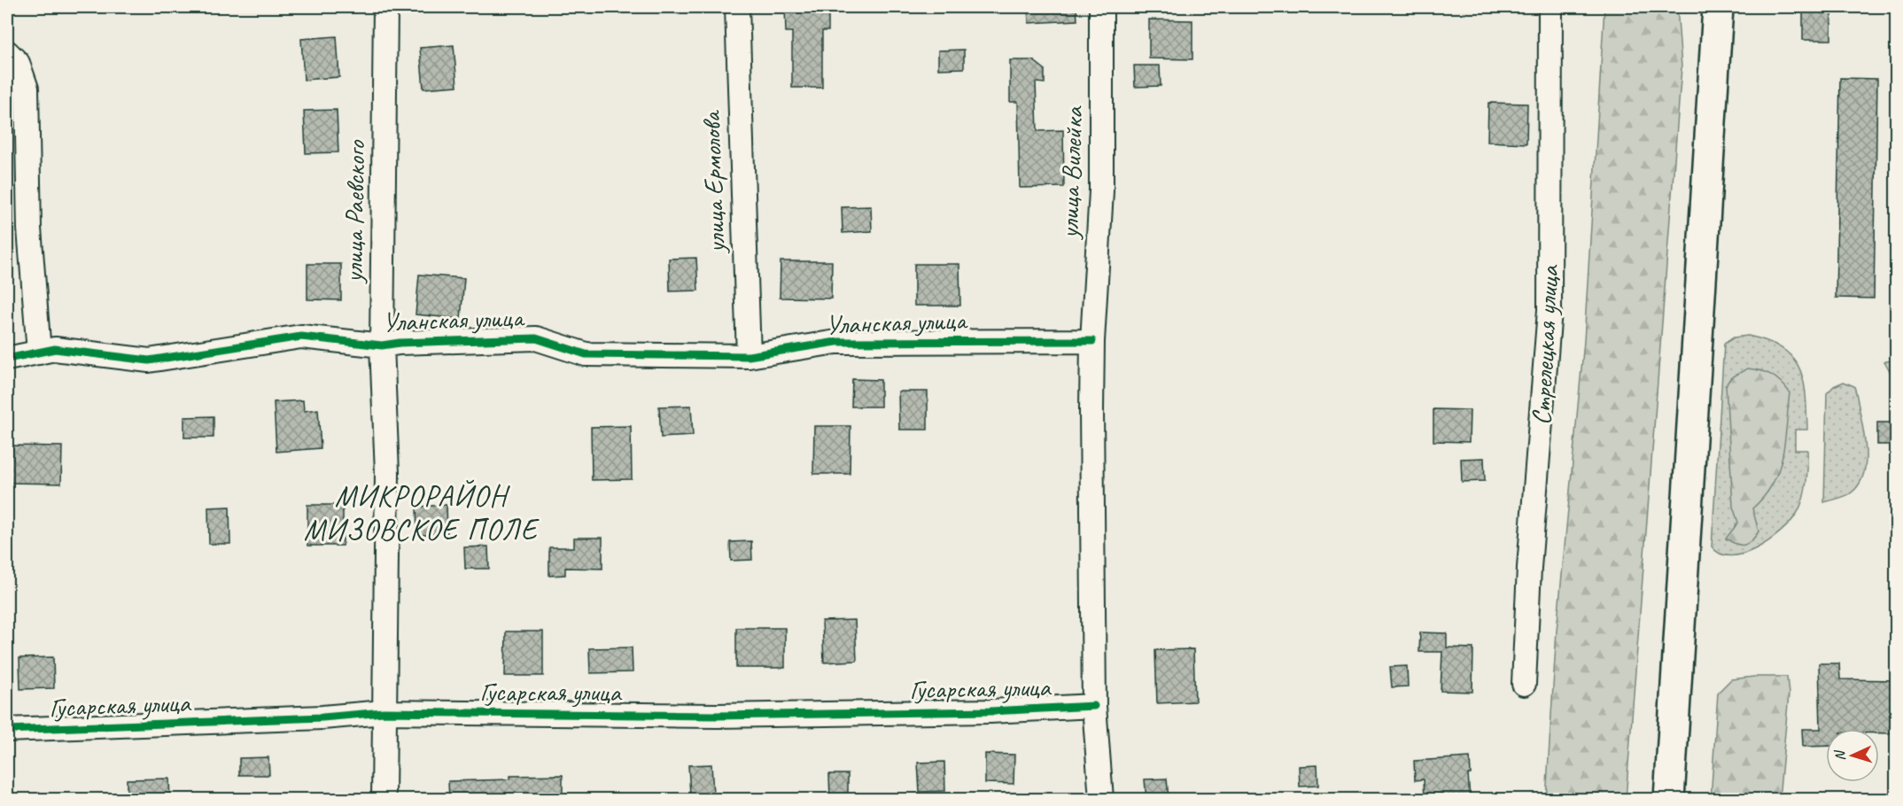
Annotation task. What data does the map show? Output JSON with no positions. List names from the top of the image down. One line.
{"streets":{"street":["улица Вилейка","улица Ермолова","улица Раевского","Уланская улица","Стрелецкая улица","Гусарская улица"]},"crossings":[["улица Вилейка","Уланская улица"],["улица Вилейка","Гусарская улица"],["улица Ермолова","Уланская улица"],["улица Раевского","Уланская улица"],["улица Раевского","Гусарская улица"]],"districts":["МИКРОРАЙОН МИЗОВСКОЕ ПОЛЕ"],"north":"left"}
